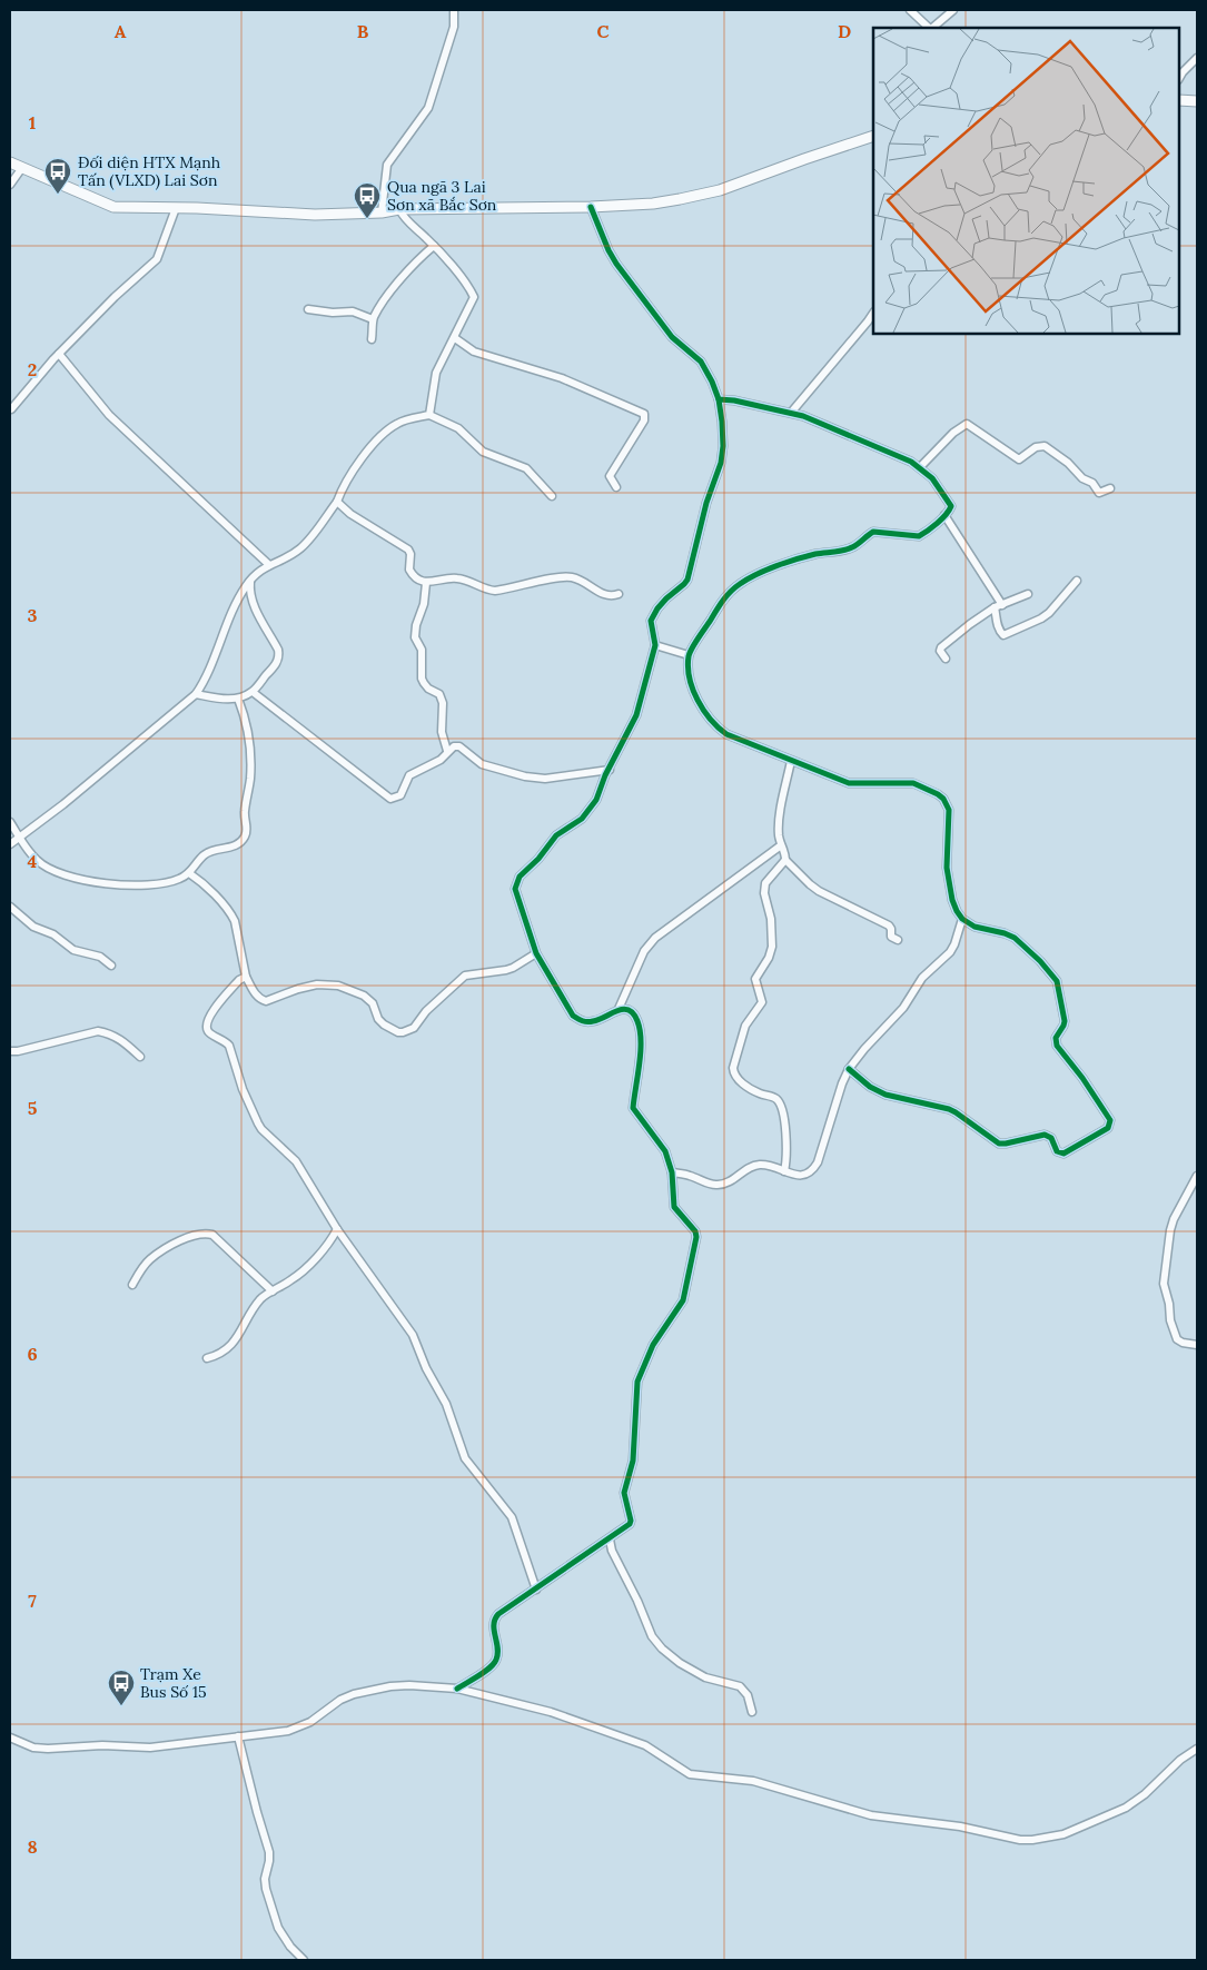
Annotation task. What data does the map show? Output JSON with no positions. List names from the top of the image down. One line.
{"places":{"bus stop":["Đối diện HTX Mạnh Tấn (VLXD) Lai Sơn","Qua ngã 3 Lai Sơn xã Bắc Sơn","Trạm Xe Bus Số 15"]},"grid":{"columns":["A","B","C","D"],"rows":["1","2","3","4","5","6","7","8"]}}
